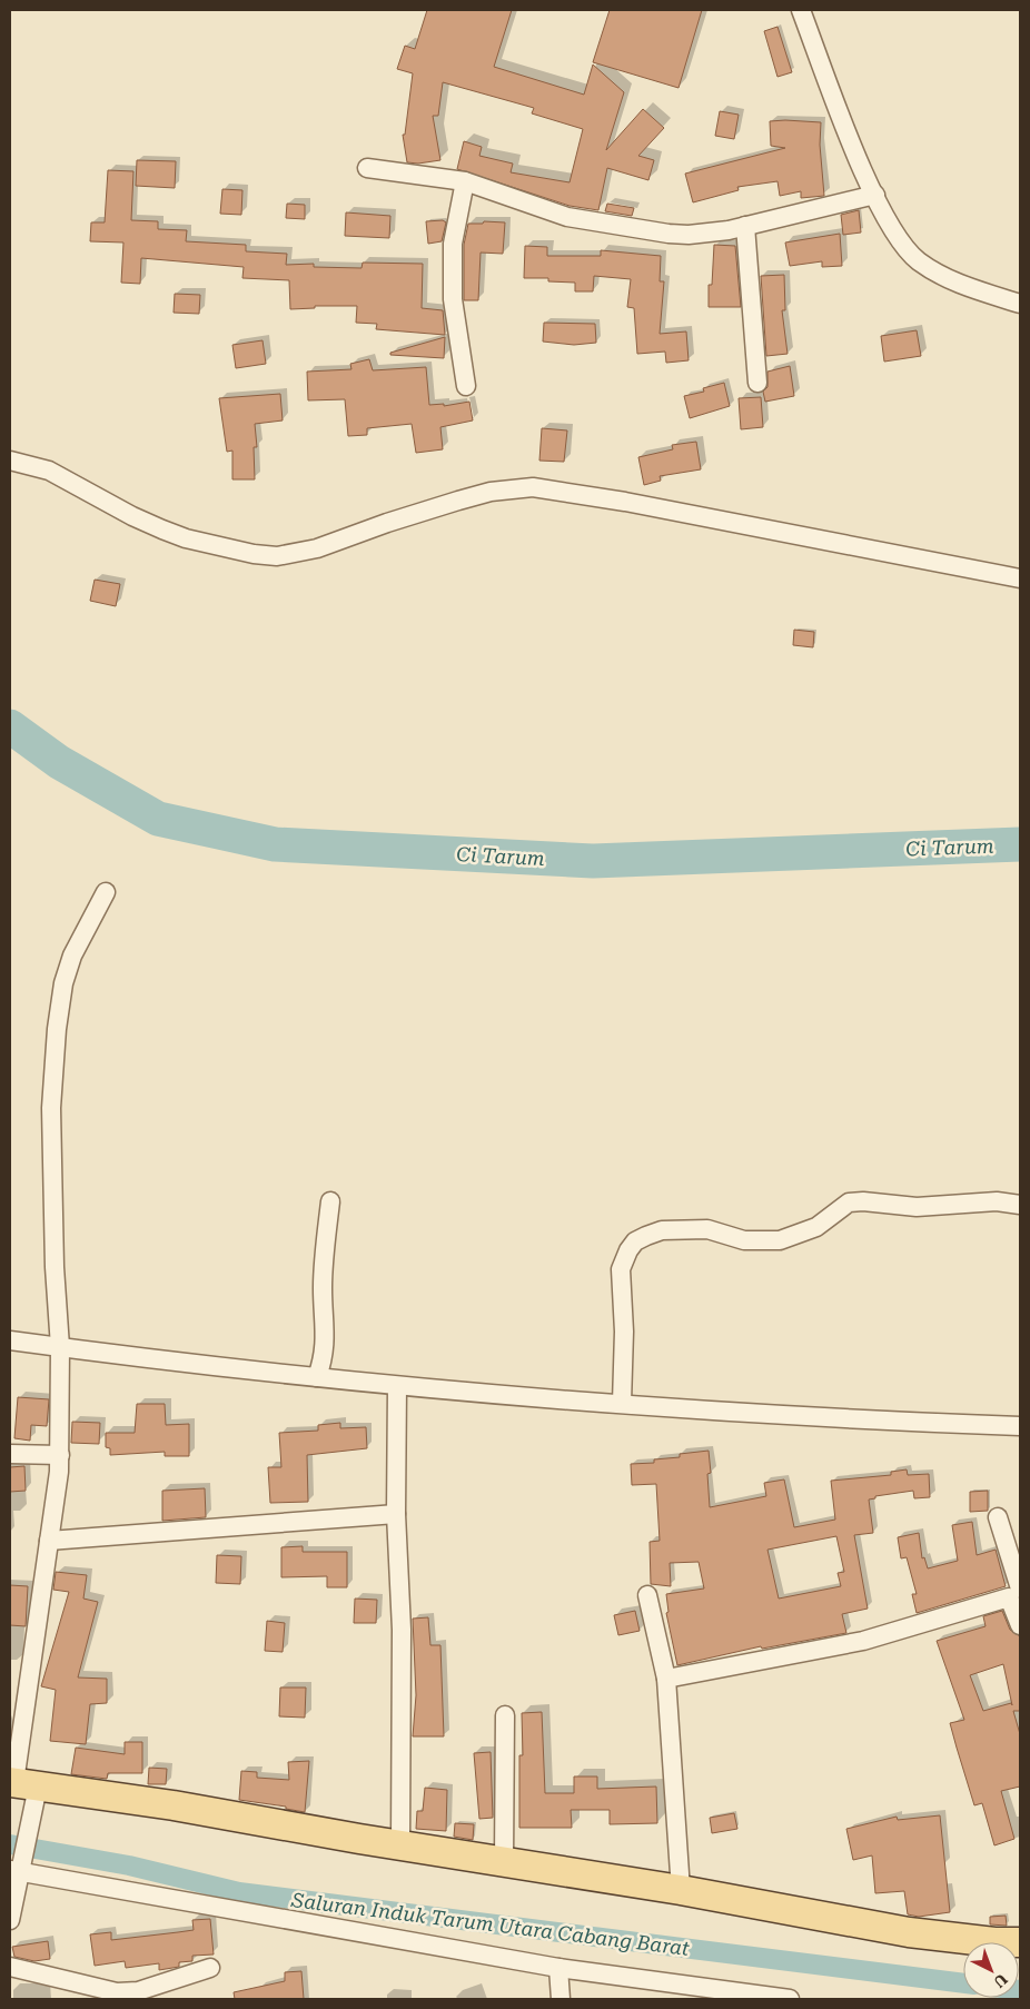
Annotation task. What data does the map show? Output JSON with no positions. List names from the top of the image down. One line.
{"water":["Ci Tarum","Saluran Induk Tarum Utara Cabang Barat"],"north":"bottom right"}
